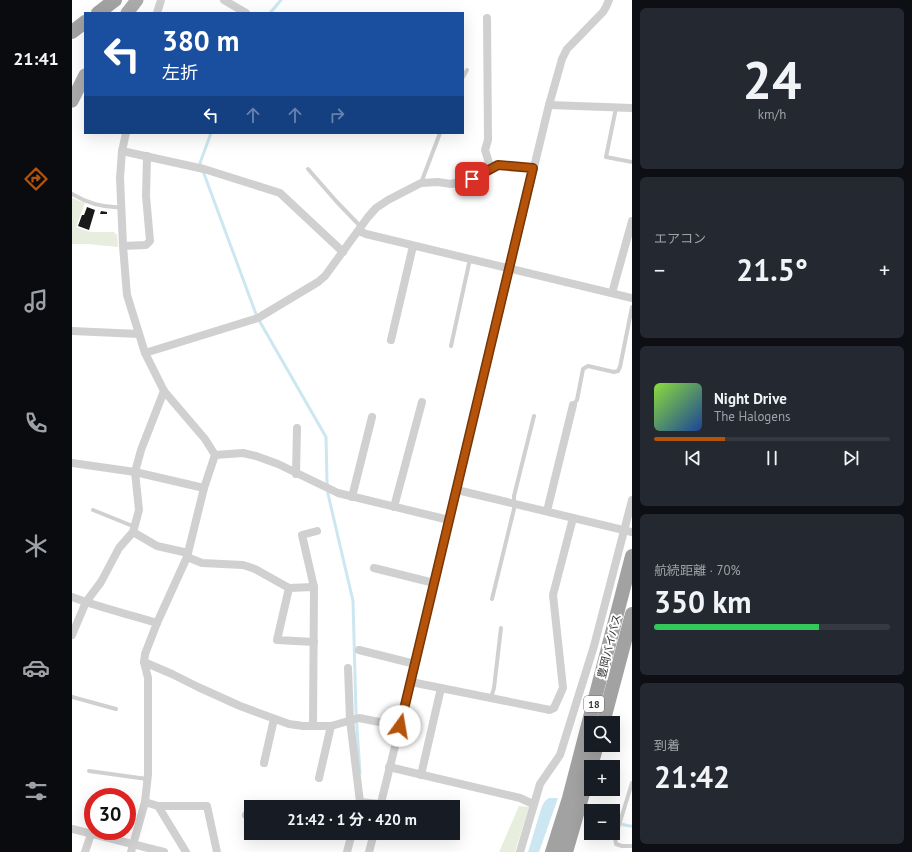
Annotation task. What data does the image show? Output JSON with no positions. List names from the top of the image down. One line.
{"streets":{"highway":["豊岡バイパス","18"]},"page":{"tabs":"21:41","tile":[["24","km/h"],"エアコン",["航続距離 · 70%","350 km"],["到着","21:42"]],"turn":["380 m","左折"],"heat":["−","21.5°","+"],"song":["Night Drive","The Halogens"],"map_buttons":["+","−"],"limit":"30","trip":"21:42 · 1 分 · 420 m"}}
